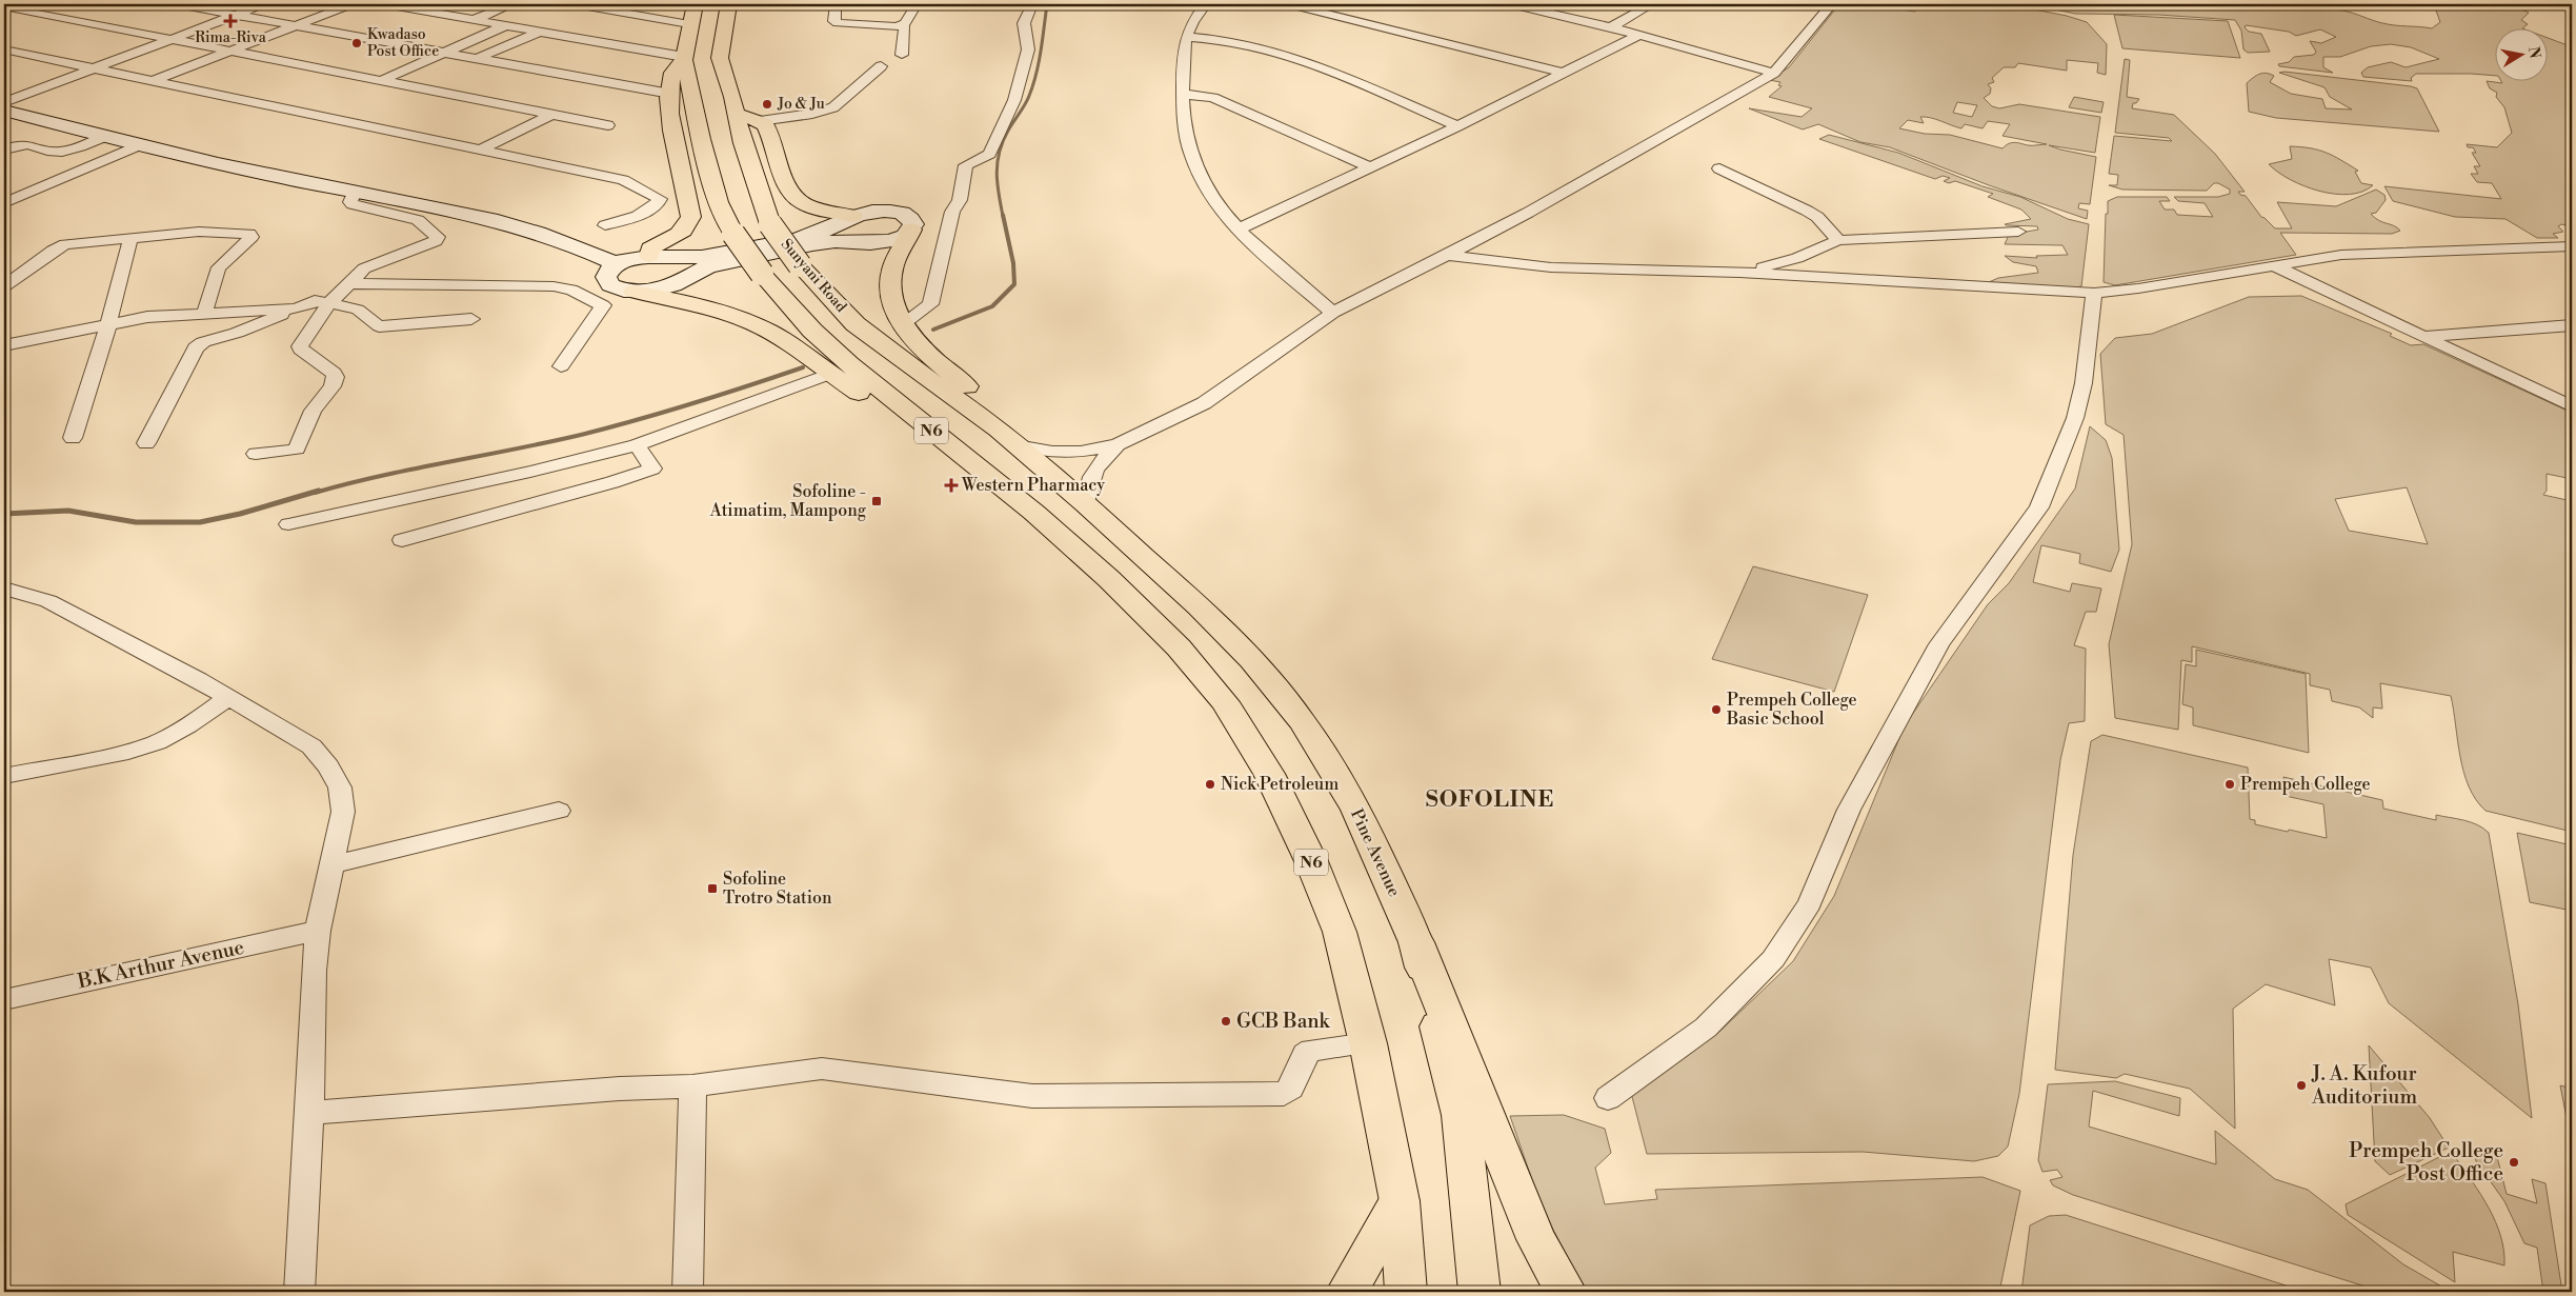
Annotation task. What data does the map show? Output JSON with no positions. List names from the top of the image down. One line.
{"streets":{"main road":["Sunyani Road","N6","Pine Avenue"],"street":["B.K Arthur Avenue"]},"crossings":[["Sunyani Road","Pine Avenue"]],"districts":["SOFOLINE"],"places":{"health":["Rima-Riva","Western Pharmacy"],"other":["Kwadaso Post Office","Jo & Ju","Prempeh College Basic School","Nick Petroleum","Prempeh College","GCB Bank","J. A. Kufour Auditorium","Prempeh College Post Office"],"transit":["Sofoline - Atimatim, Mampong","Sofoline Trotro Station"]},"north":"right"}
